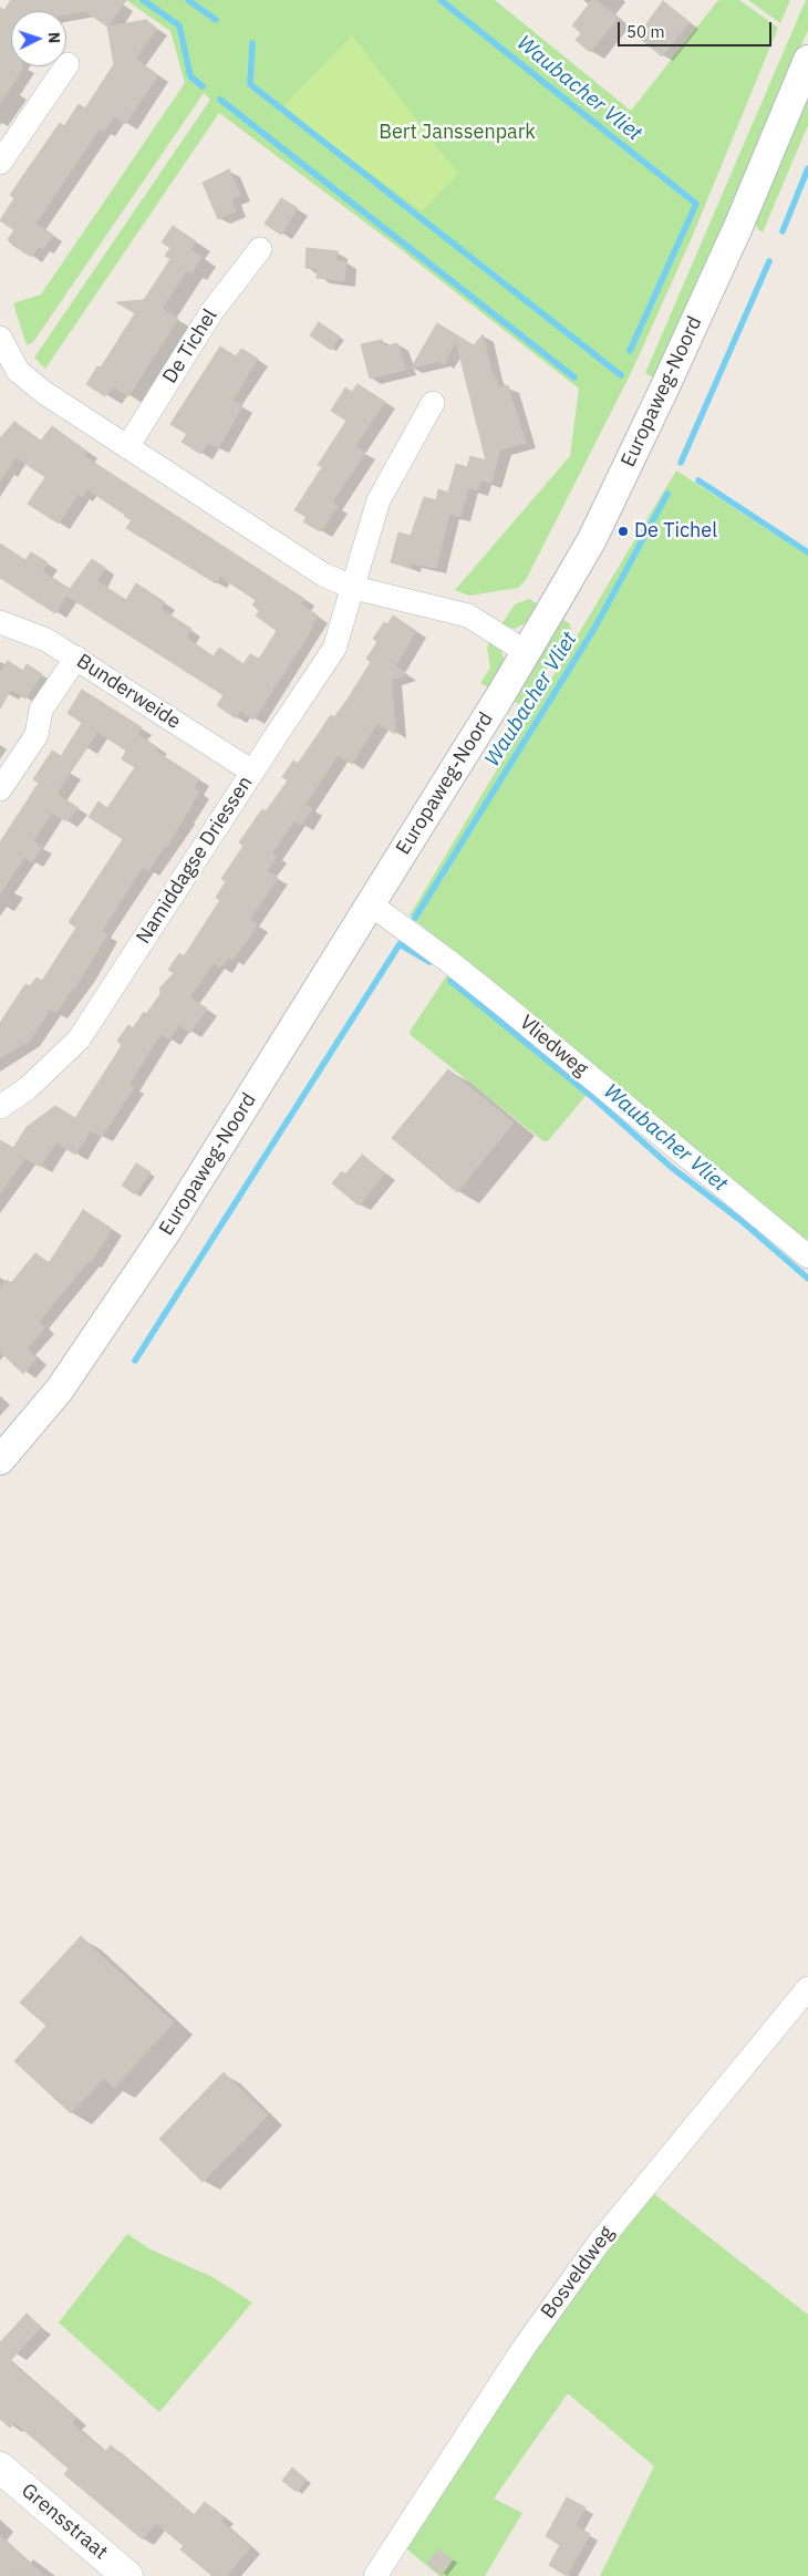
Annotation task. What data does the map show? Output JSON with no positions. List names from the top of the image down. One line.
{"streets":{"main road":["Grensstraat"],"street":["De Tichel","Europaweg-Noord","Bunderweide","Namiddagse Driessen","Vliedweg","Bosveldweg"]},"crossings":[["Europaweg-Noord","Vliedweg"],["Bunderweide","Namiddagse Driessen"]],"water":["Waubacher Vliet"],"parks":["Bert Janssenpark"],"places":["De Tichel"],"scale_bar":"50 m","north":"right"}
